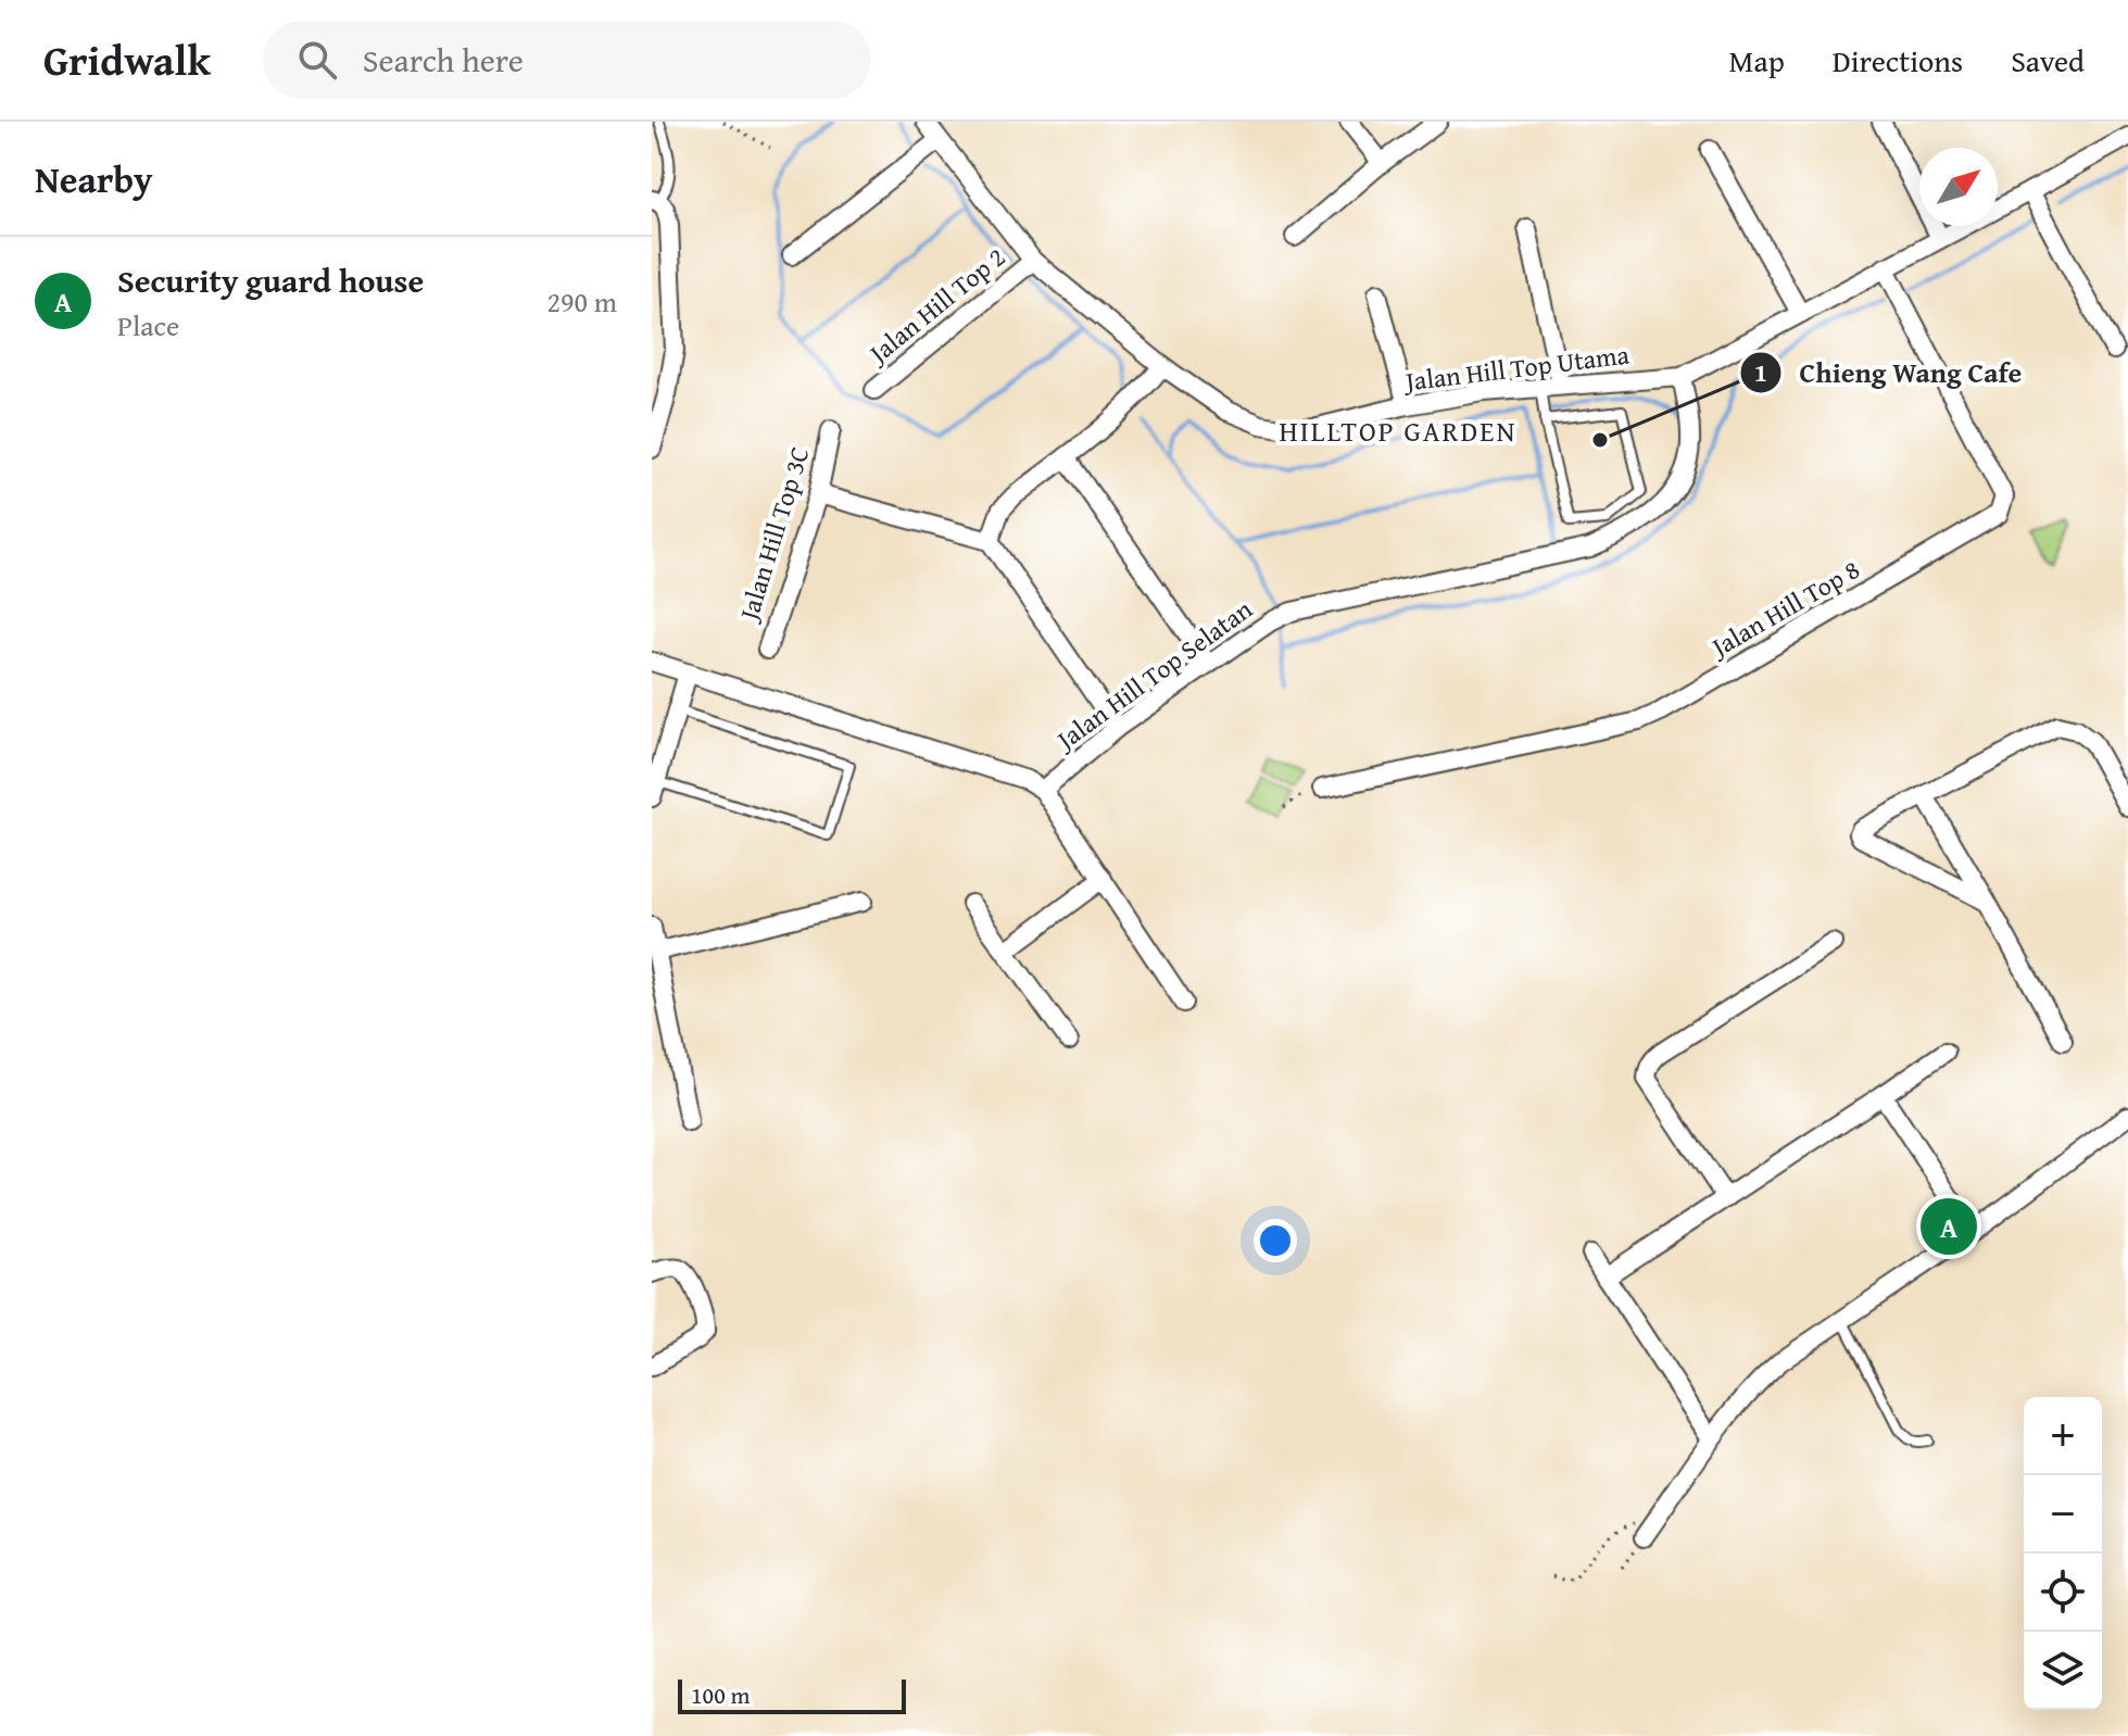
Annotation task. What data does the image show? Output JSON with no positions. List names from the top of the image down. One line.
{"streets":{"street":["Jalan Hill Top 2","Jalan Hill Top Utama","Jalan Hill Top 3C","Jalan Hill Top 8","Jalan Hill Top Selatan"]},"crossings":[["Jalan Hill Top 2","Jalan Hill Top Utama"],["Jalan Hill Top Utama","Jalan Hill Top 8"],["Jalan Hill Top Utama","Jalan Hill Top Selatan"]],"districts":["HILLTOP GARDEN"],"places":["Chieng Wang Cafe"],"scale_bar":"100 m","north":"top right","page":{"header":"Gridwalk","search":"Search here","nav":["Map","Directions","Saved"],"heading":"Nearby","list":[{"mark":"A","name":"Security guard house","note":"Place","value":"290 m"}],"pins":"A","map_buttons":["+","−"],"scale":"100 m"}}
